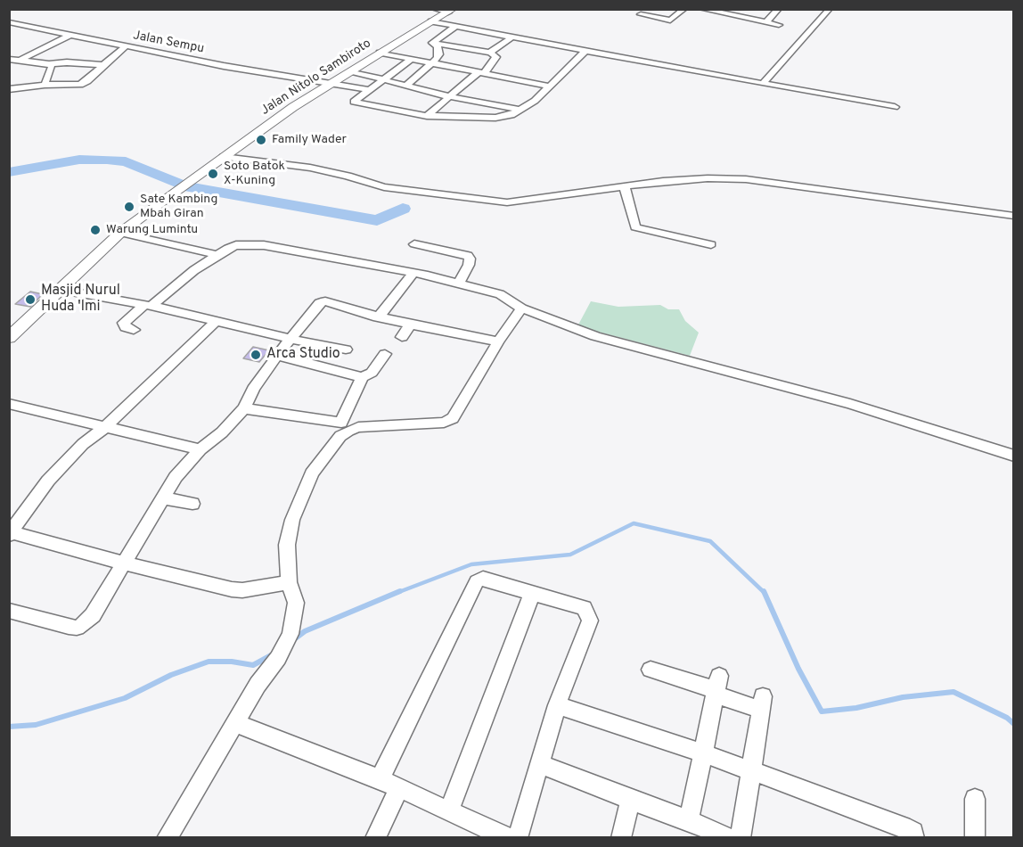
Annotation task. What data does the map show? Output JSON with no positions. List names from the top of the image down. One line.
{"streets":{"street":["Jalan Sempu","Jalan Nitolo Sambiroto"]},"crossings":[["Jalan Sempu","Jalan Nitolo Sambiroto"]],"places":["Family Wader","Soto Batok X-Kuning","Sate Kambing Mbah Giran","Warung Lumintu","Masjid Nurul Huda 'lmi","Arca Studio"]}
